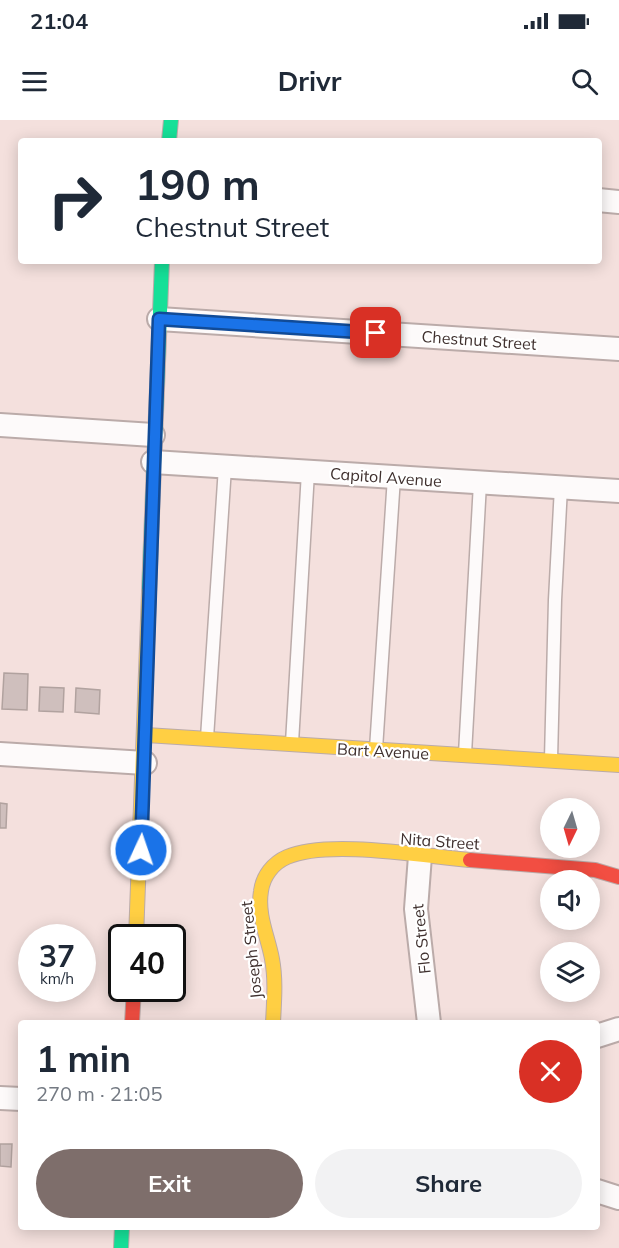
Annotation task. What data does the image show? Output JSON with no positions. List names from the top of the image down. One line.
{"streets":{"street":["Chestnut Street","Capitol Avenue","Bart Avenue","Nita Street","Flo Street","Joseph Street"]},"crossings":[["Nita Street","Flo Street"],["Nita Street","Joseph Street"]],"north":"bottom","page":{"status":"21:04","header":"Drivr","turn":["190 m","Chestnut Street"],"speed":"37 km/h","limit":"40","heading":["1 min","270 m · 21:05"],"buttons":["Exit","Share"]}}
